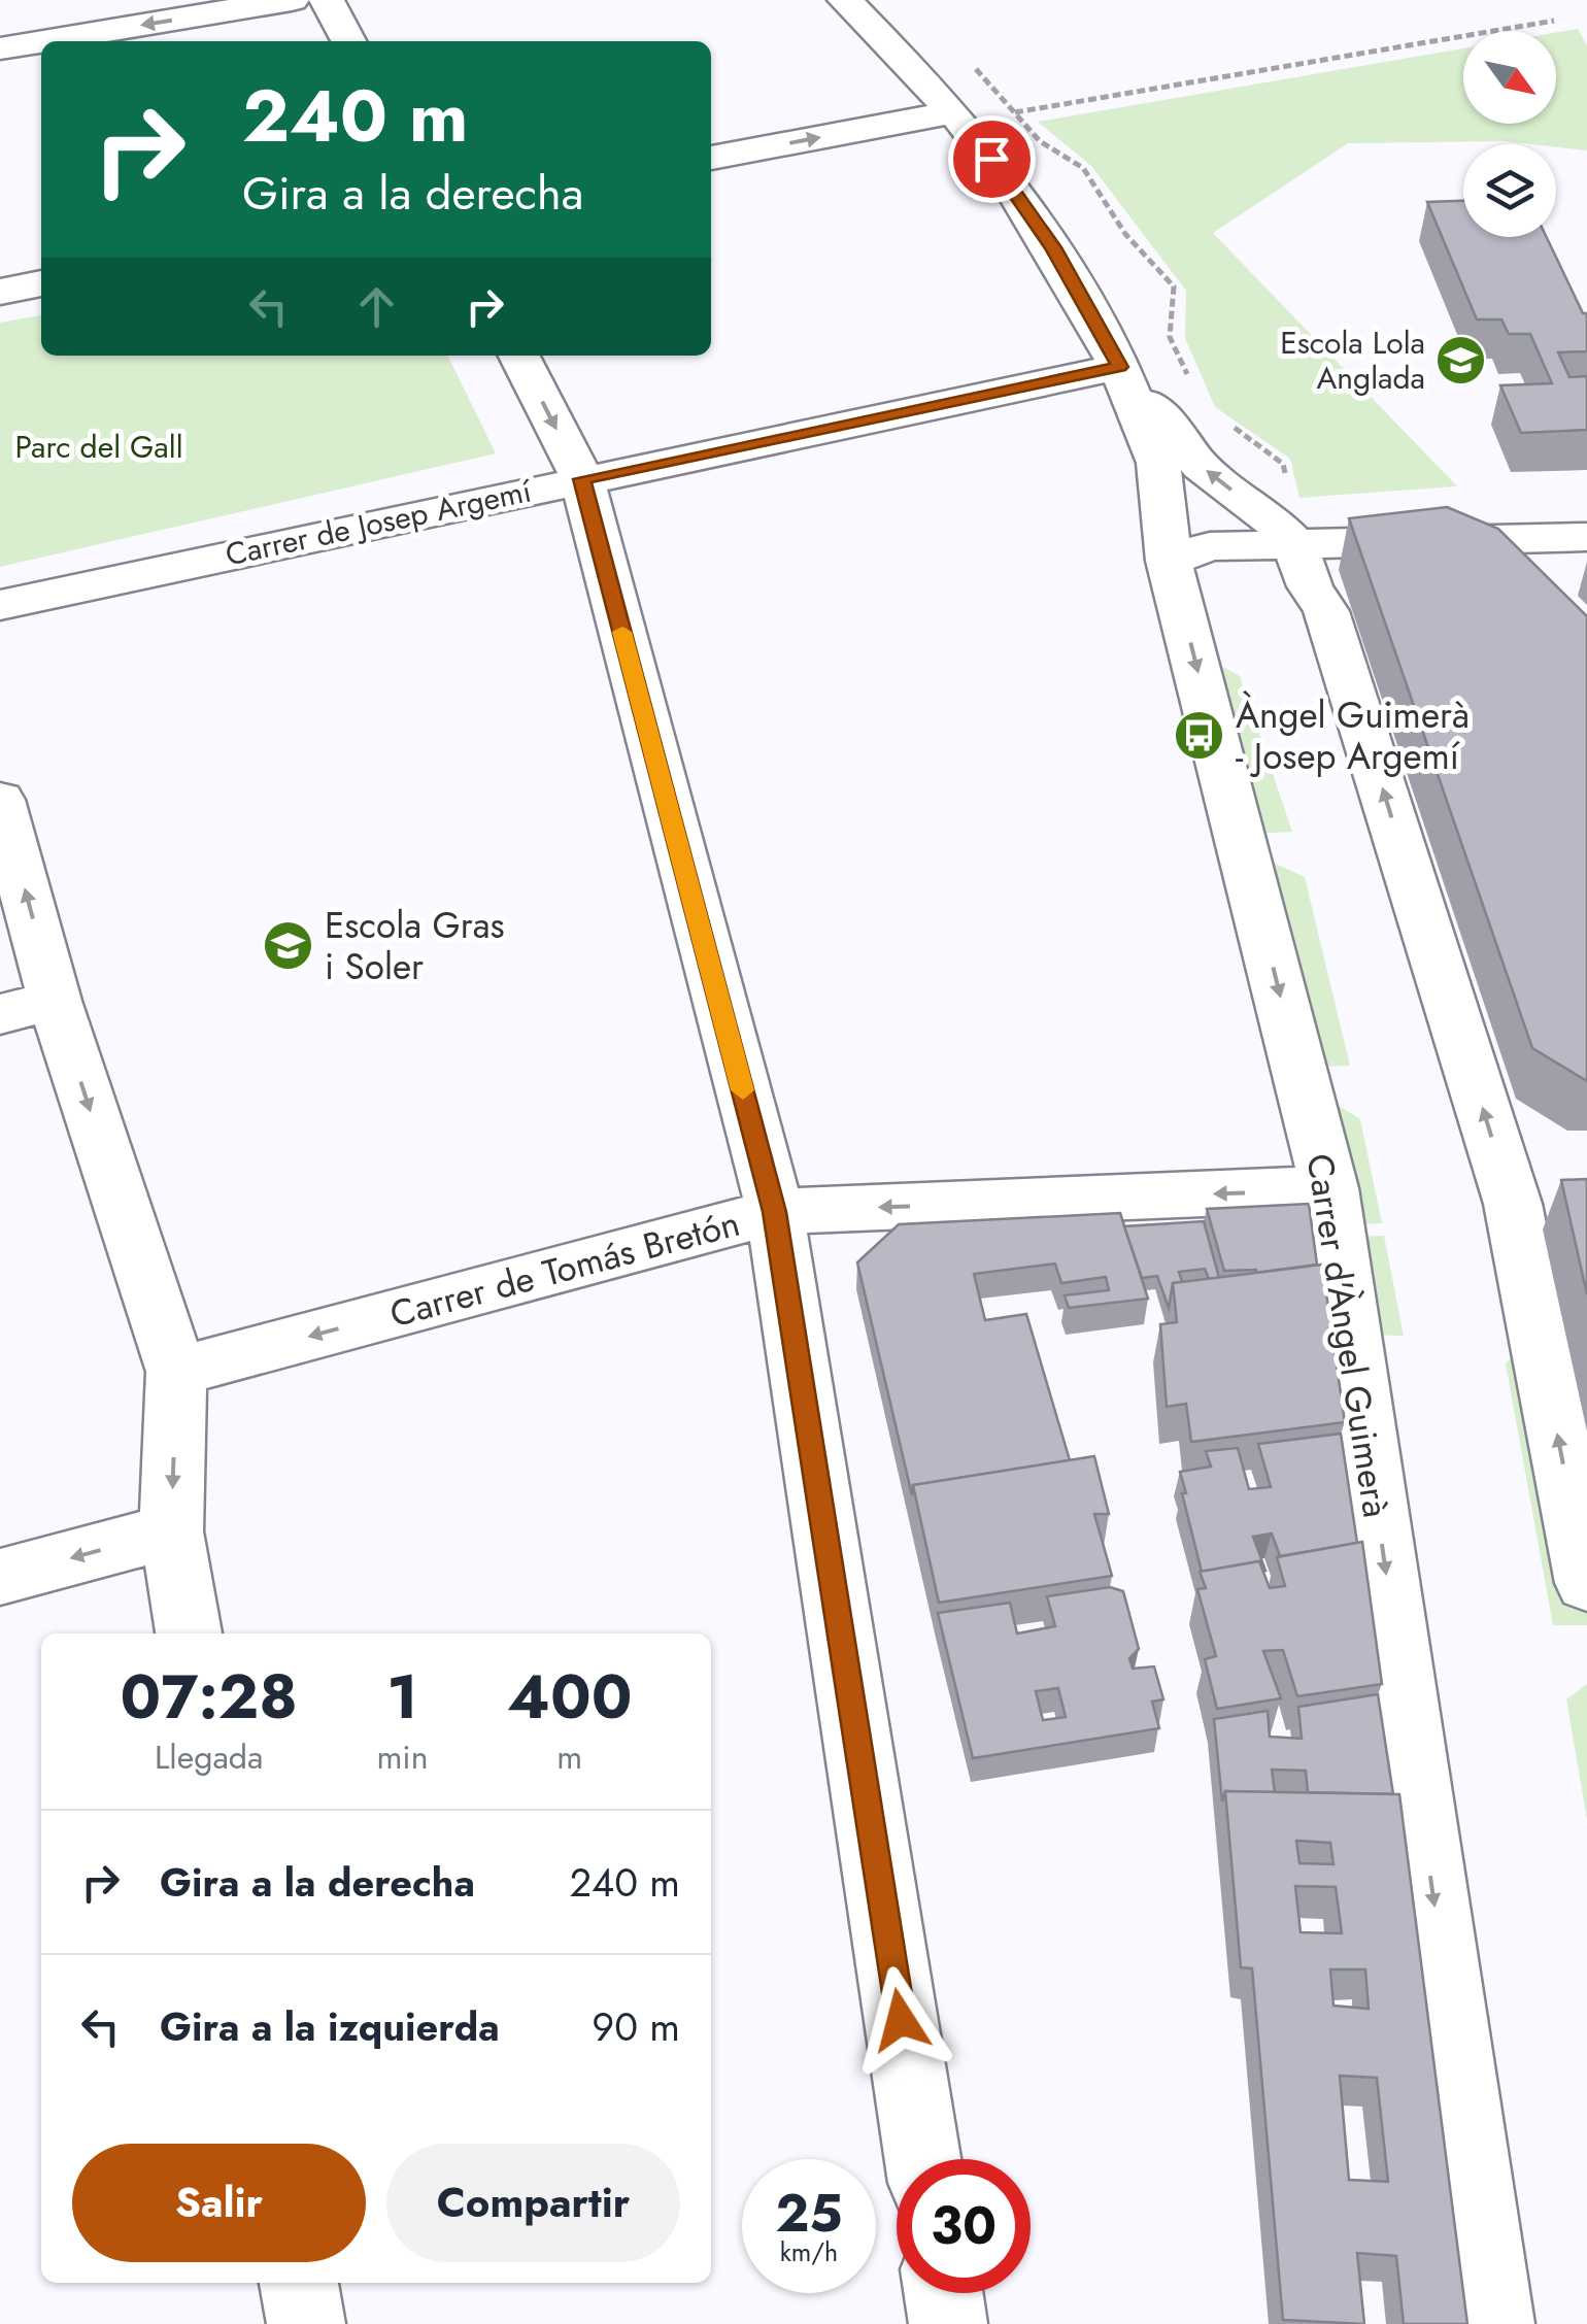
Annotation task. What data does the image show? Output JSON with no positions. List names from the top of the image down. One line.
{"streets":{"street":["Carrer de Josep Argemí","Carrer de Tomás Bretón","Carrer d'Àngel Guimerà"]},"crossings":[["Carrer de Josep Argemí","Carrer d'Àngel Guimerà"],["Carrer de Tomás Bretón","Carrer d'Àngel Guimerà"]],"one_way":["Carrer de Tomás Bretón"],"parks":["Parc del Gall"],"places":{"school or university":["Escola Lola Anglada","Escola Gras i Soler"],"bus stop":["Àngel Guimerà - Josep Argemí"]},"north":"bottom right","page":{"turn":["240 m","Gira a la derecha"],"eta":["07:28","Llegada","1","min","400","m"],"list":[{"name":"Gira a la derecha","value":"240 m"},{"name":"Gira a la izquierda","value":"90 m"}],"buttons":["Salir","Compartir"],"speed":"25 km/h","limit":"30"}}
